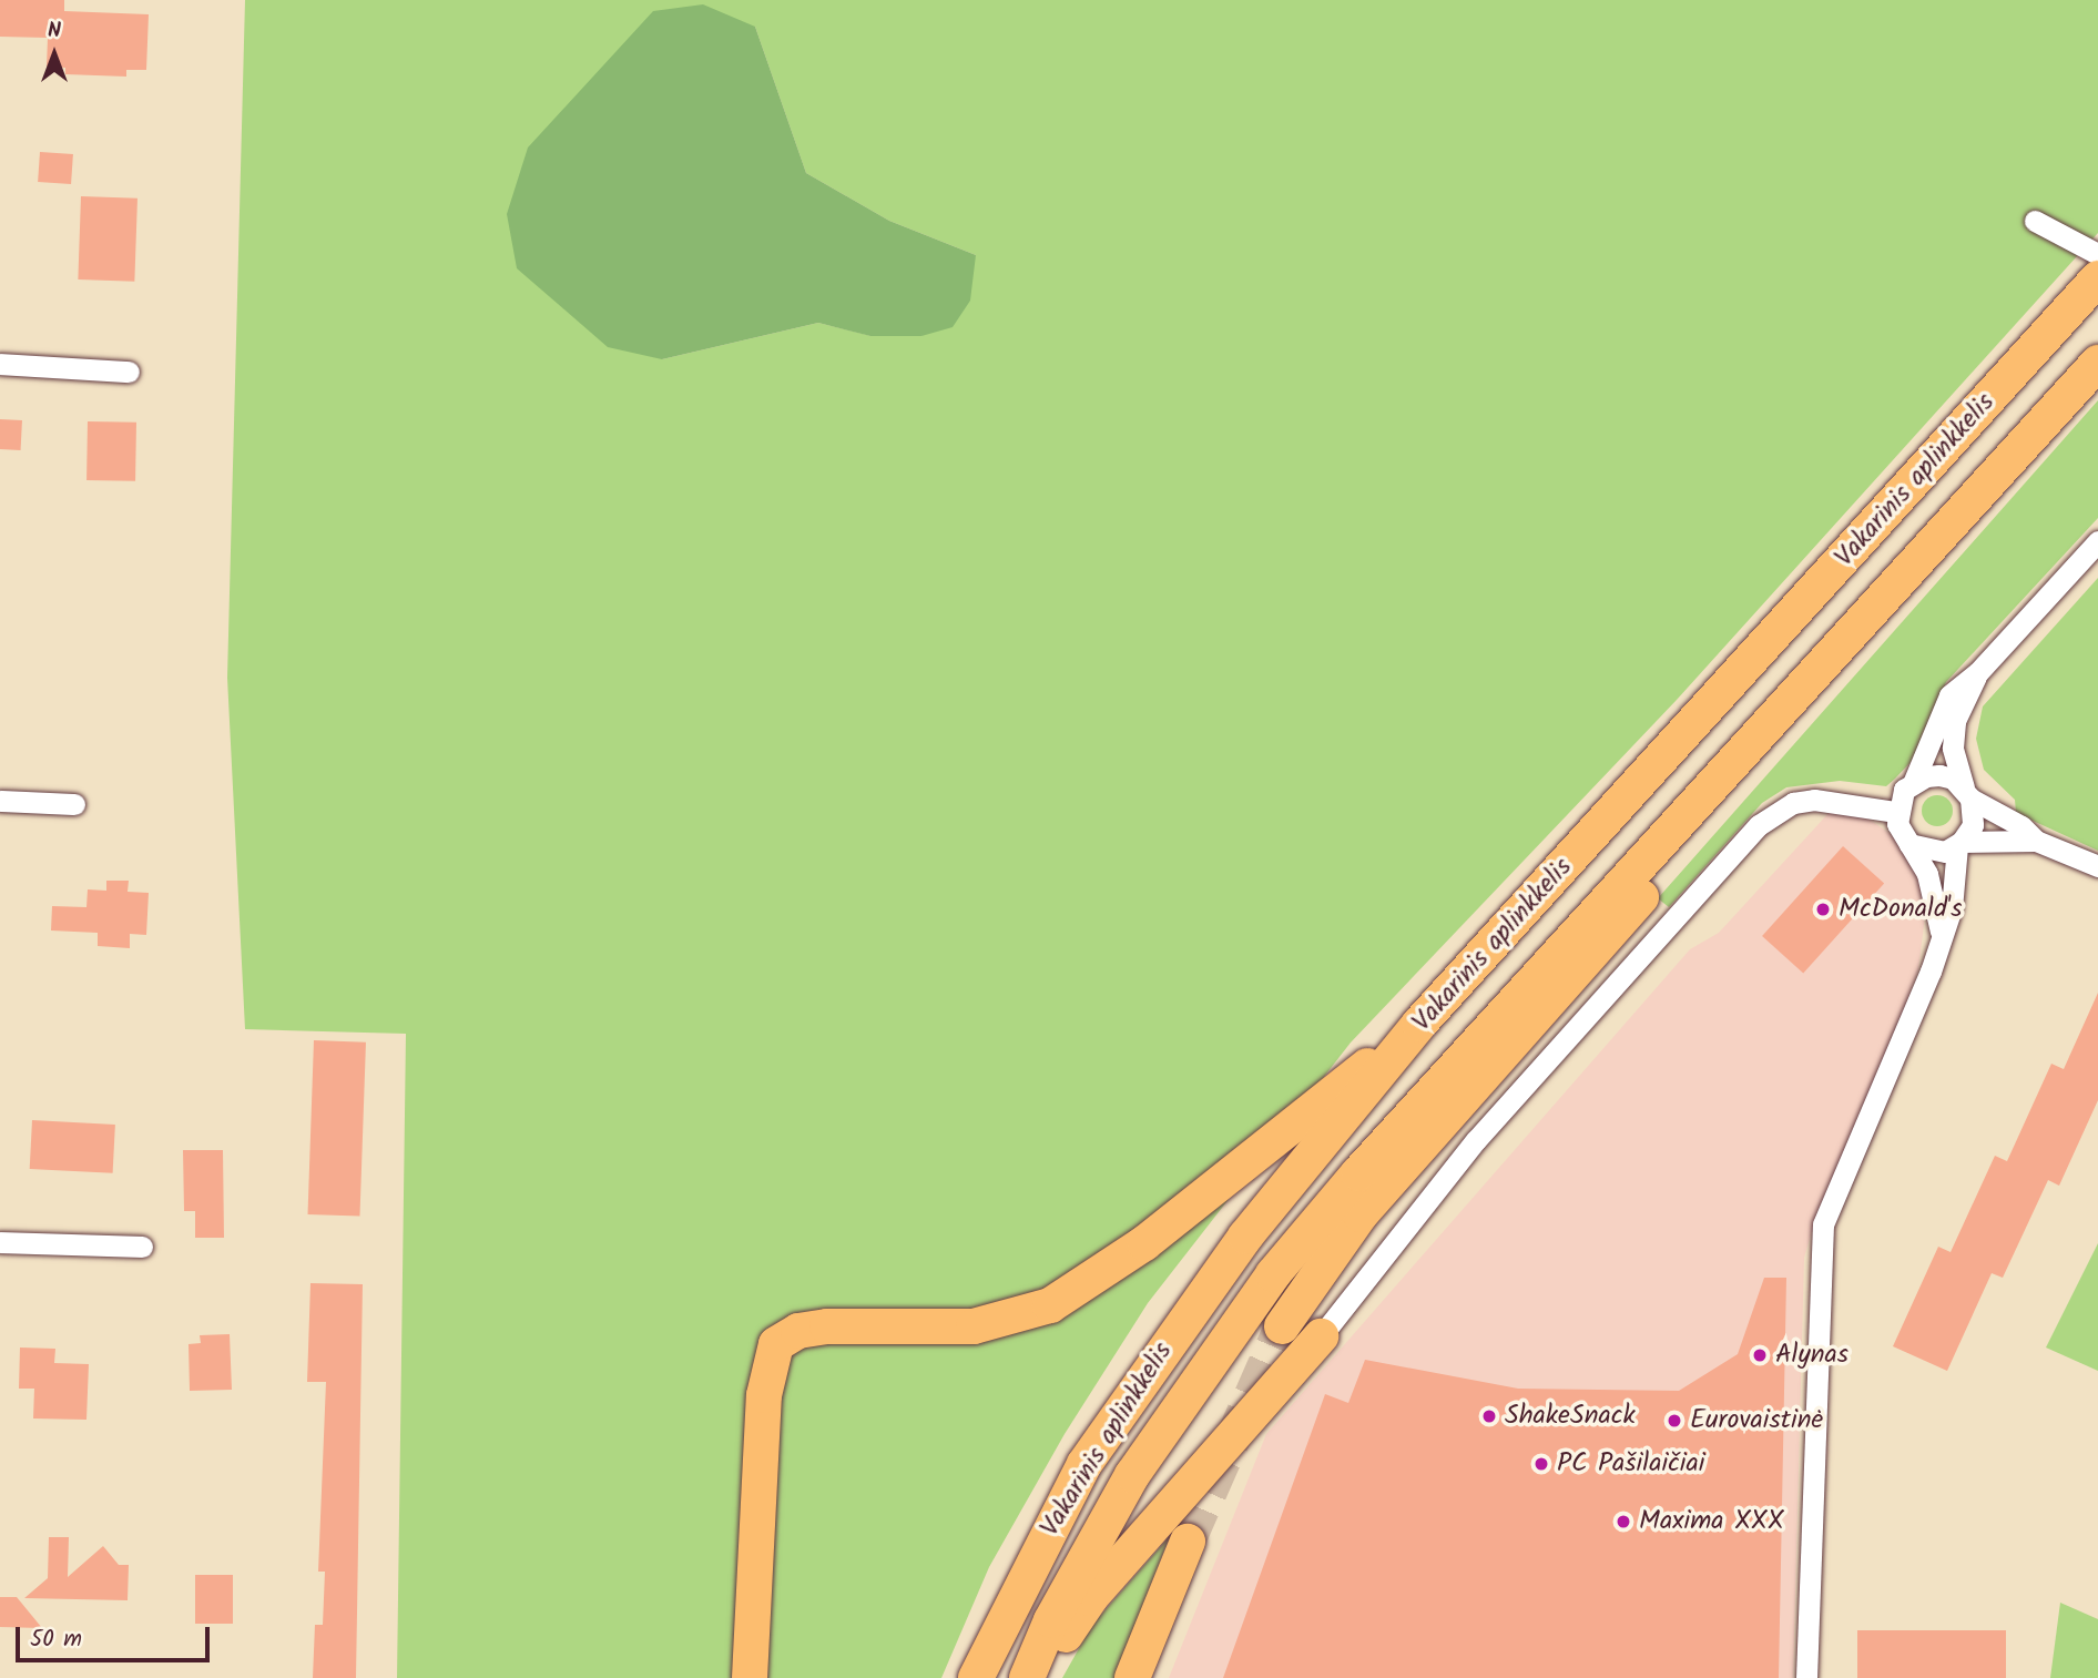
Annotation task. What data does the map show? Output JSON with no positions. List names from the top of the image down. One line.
{"streets":{"highway":["Vakarinis aplinkkelis"]},"places":["McDonald's","Alynas","ShakeSnack","Eurovaistinė","PC Pašilaičiai","Maxima XXX"],"scale_bar":"50 m","north":"top"}
